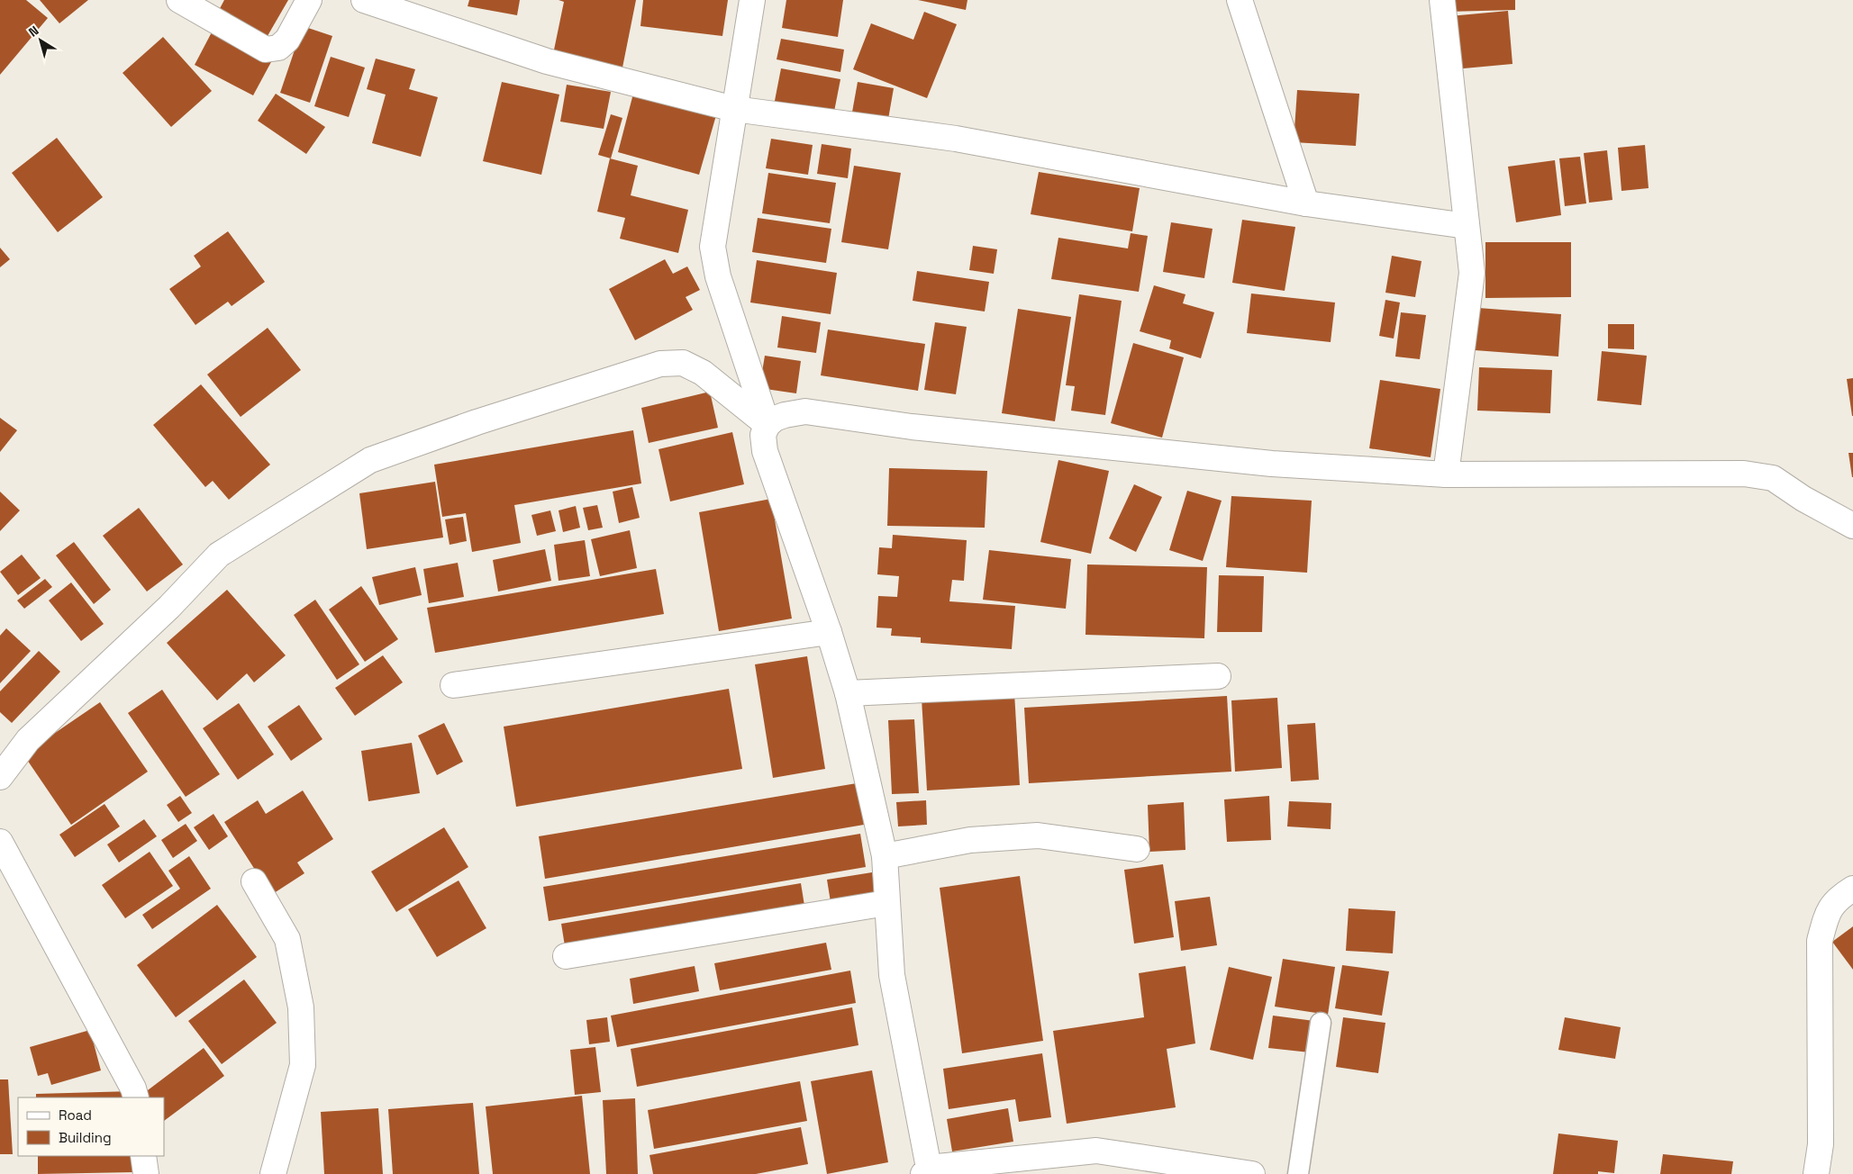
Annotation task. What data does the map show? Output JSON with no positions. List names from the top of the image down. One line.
{"legend":["Road","Building"],"north":"top left"}
